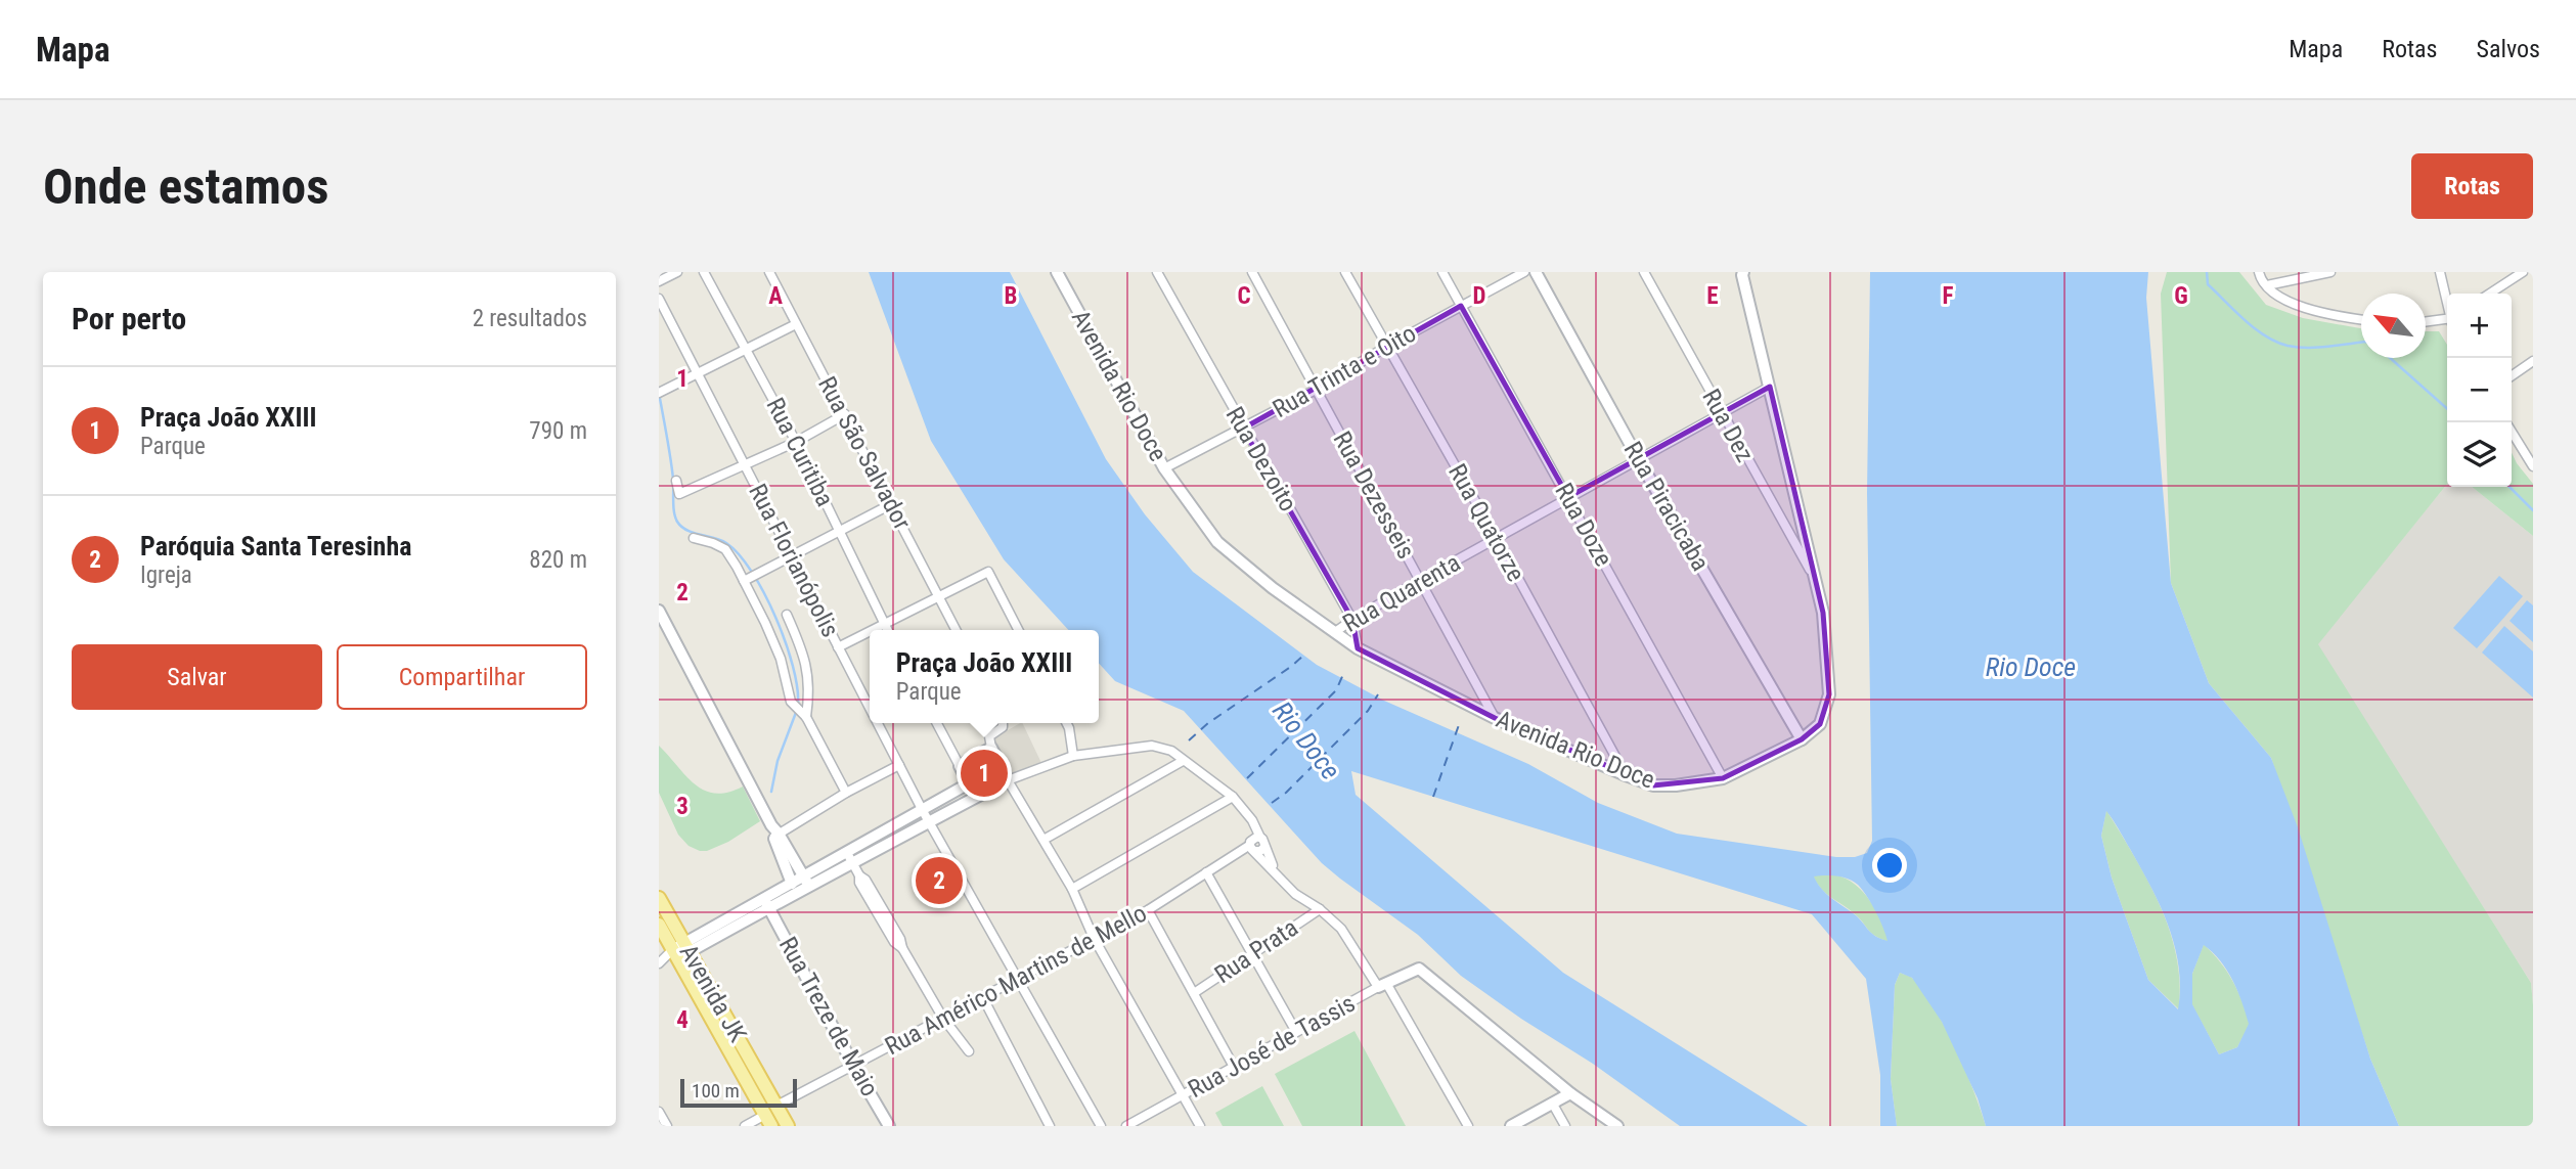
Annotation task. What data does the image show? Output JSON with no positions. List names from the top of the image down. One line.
{"streets":{"main road":["Avenida JK"],"street":["Rua Trinta e Oito","Avenida Rio Doce","Rua Dez","Rua Curitiba","Rua São Salvador","Rua Dezoito","Rua Dezesseis","Rua Piracicaba","Rua Quatorze","Rua Doze","Rua Florianópolis","Rua Quarenta","Rua Prata","Rua Américo Martins de Mello","Rua Treze de Maio","Rua José de Tassis"]},"crossings":[["Rua Trinta e Oito","Avenida Rio Doce"],["Rua Trinta e Oito","Rua Dezoito"],["Rua Trinta e Oito","Rua Dezesseis"],["Rua Trinta e Oito","Rua Quatorze"],["Rua Trinta e Oito","Rua Doze"],["Avenida Rio Doce","Rua Dez"],["Avenida Rio Doce","Rua Dezoito"],["Avenida Rio Doce","Rua Dezesseis"],["Avenida Rio Doce","Rua Piracicaba"],["Avenida Rio Doce","Rua Quatorze"],["Avenida Rio Doce","Rua Doze"],["Avenida Rio Doce","Rua Quarenta"],["Rua Dez","Rua Quarenta"],["Rua Dezoito","Rua Quarenta"],["Rua Dezesseis","Rua Quarenta"],["Rua Piracicaba","Rua Quarenta"],["Rua Quatorze","Rua Quarenta"],["Rua Doze","Rua Quarenta"],["Rua Florianópolis","Rua Américo Martins de Mello"],["Rua Américo Martins de Mello","Avenida JK"],["Rua Américo Martins de Mello","Rua Treze de Maio"]],"water":["Rio Doce"],"scale_bar":"100 m","north":"top left","page":{"header":"Mapa","nav":["Mapa","Rotas","Salvos"],"buttons":["Rotas",["Salvar","Compartilhar"]],"title":"Onde estamos","heading":["Por perto","2 resultados"],"map_buttons":["+","−"],"list":[{"mark":"1","name":"Praça João XXIII","note":"Parque","value":"790 m"},{"mark":"2","name":"Paróquia Santa Teresinha","note":"Igreja","value":"820 m"}],"popup":["Praça João XXIII","Parque"],"pins":["1","2"],"scale":"100 m"},"grid":{"columns":["A","B","C","D","E","F","G"],"rows":["1","2","3","4"]}}
